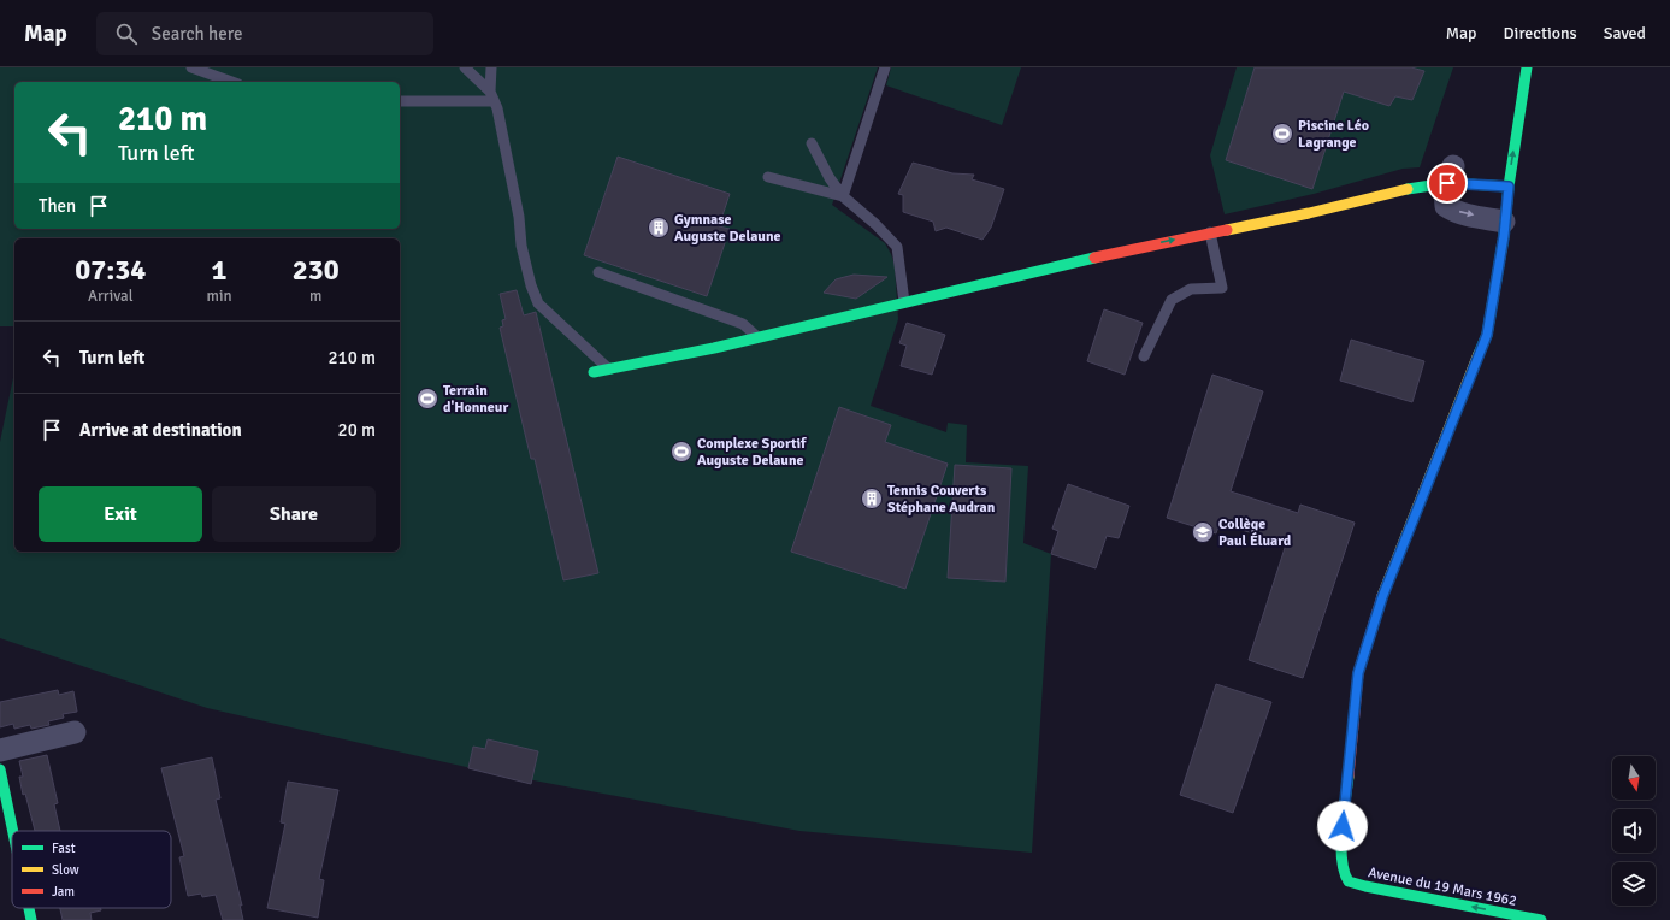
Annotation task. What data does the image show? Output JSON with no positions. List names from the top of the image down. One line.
{"streets":{"street":["Avenue du 19 Mars 1962"]},"places":{"sports":["Piscine Léo Lagrange","Terrain d'Honneur","Complexe Sportif Auguste Delaune"],"building":["Gymnase Auguste Delaune","Tennis Couverts Stéphane Audran"],"school or university":["Collège Paul Éluard"]},"legend":["Fast","Slow","Jam"],"north":"bottom","page":{"header":"Map","search":"Search here","nav":["Map","Directions","Saved"],"turn":["210 m","Turn left"],"then":"Then","eta":["07:34","Arrival","1","min","230","m"],"list":[{"name":"Turn left","value":"210 m"},{"name":"Arrive at destination","value":"20 m"}],"buttons":["Exit","Share"]}}
